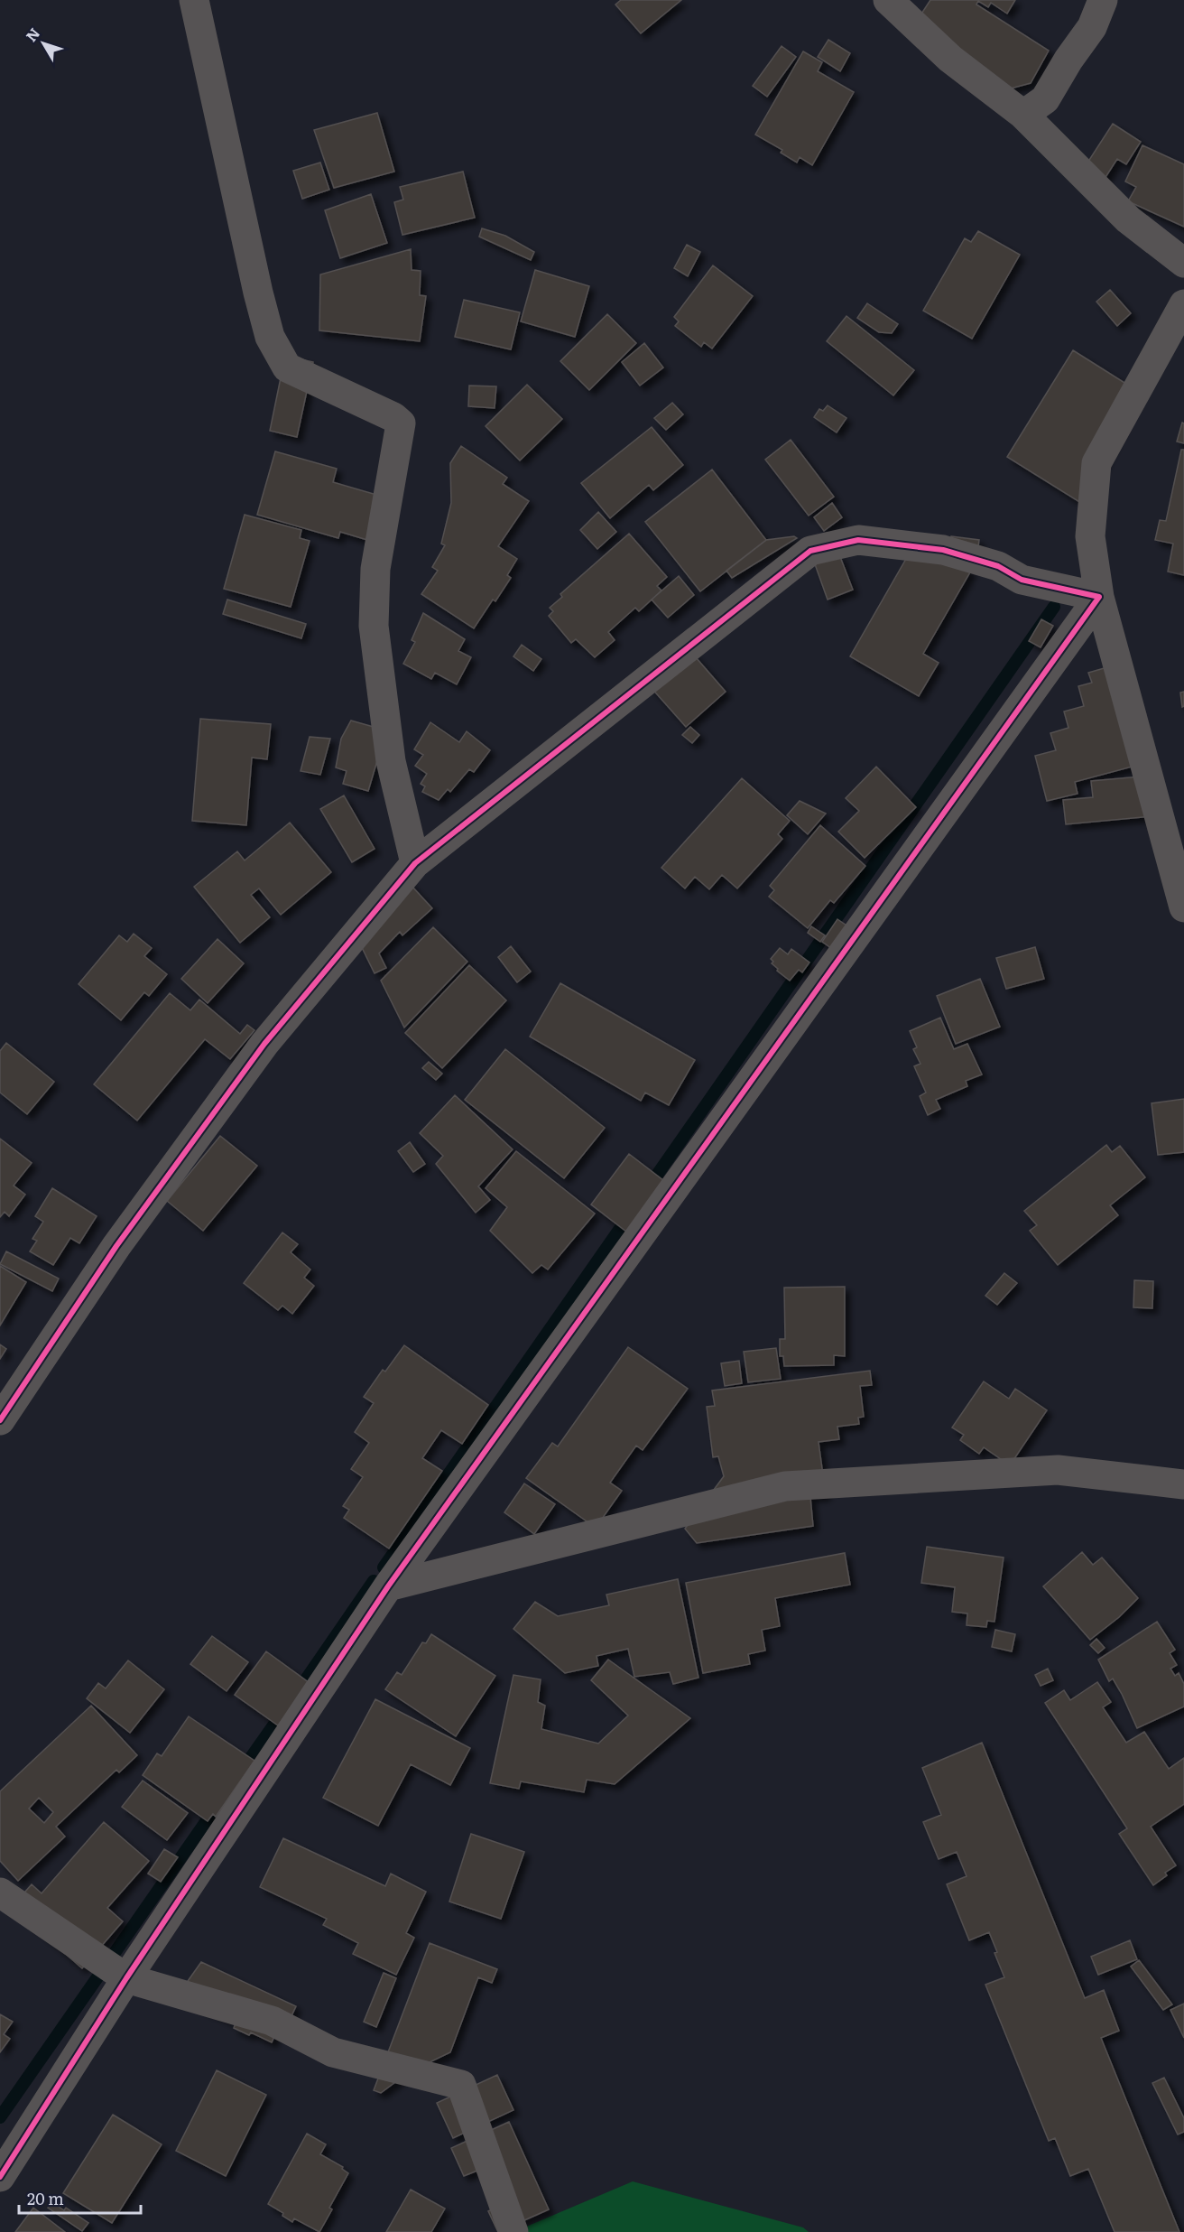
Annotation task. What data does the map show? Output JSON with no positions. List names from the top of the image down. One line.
{"scale_bar":"20 m","north":"top left"}
